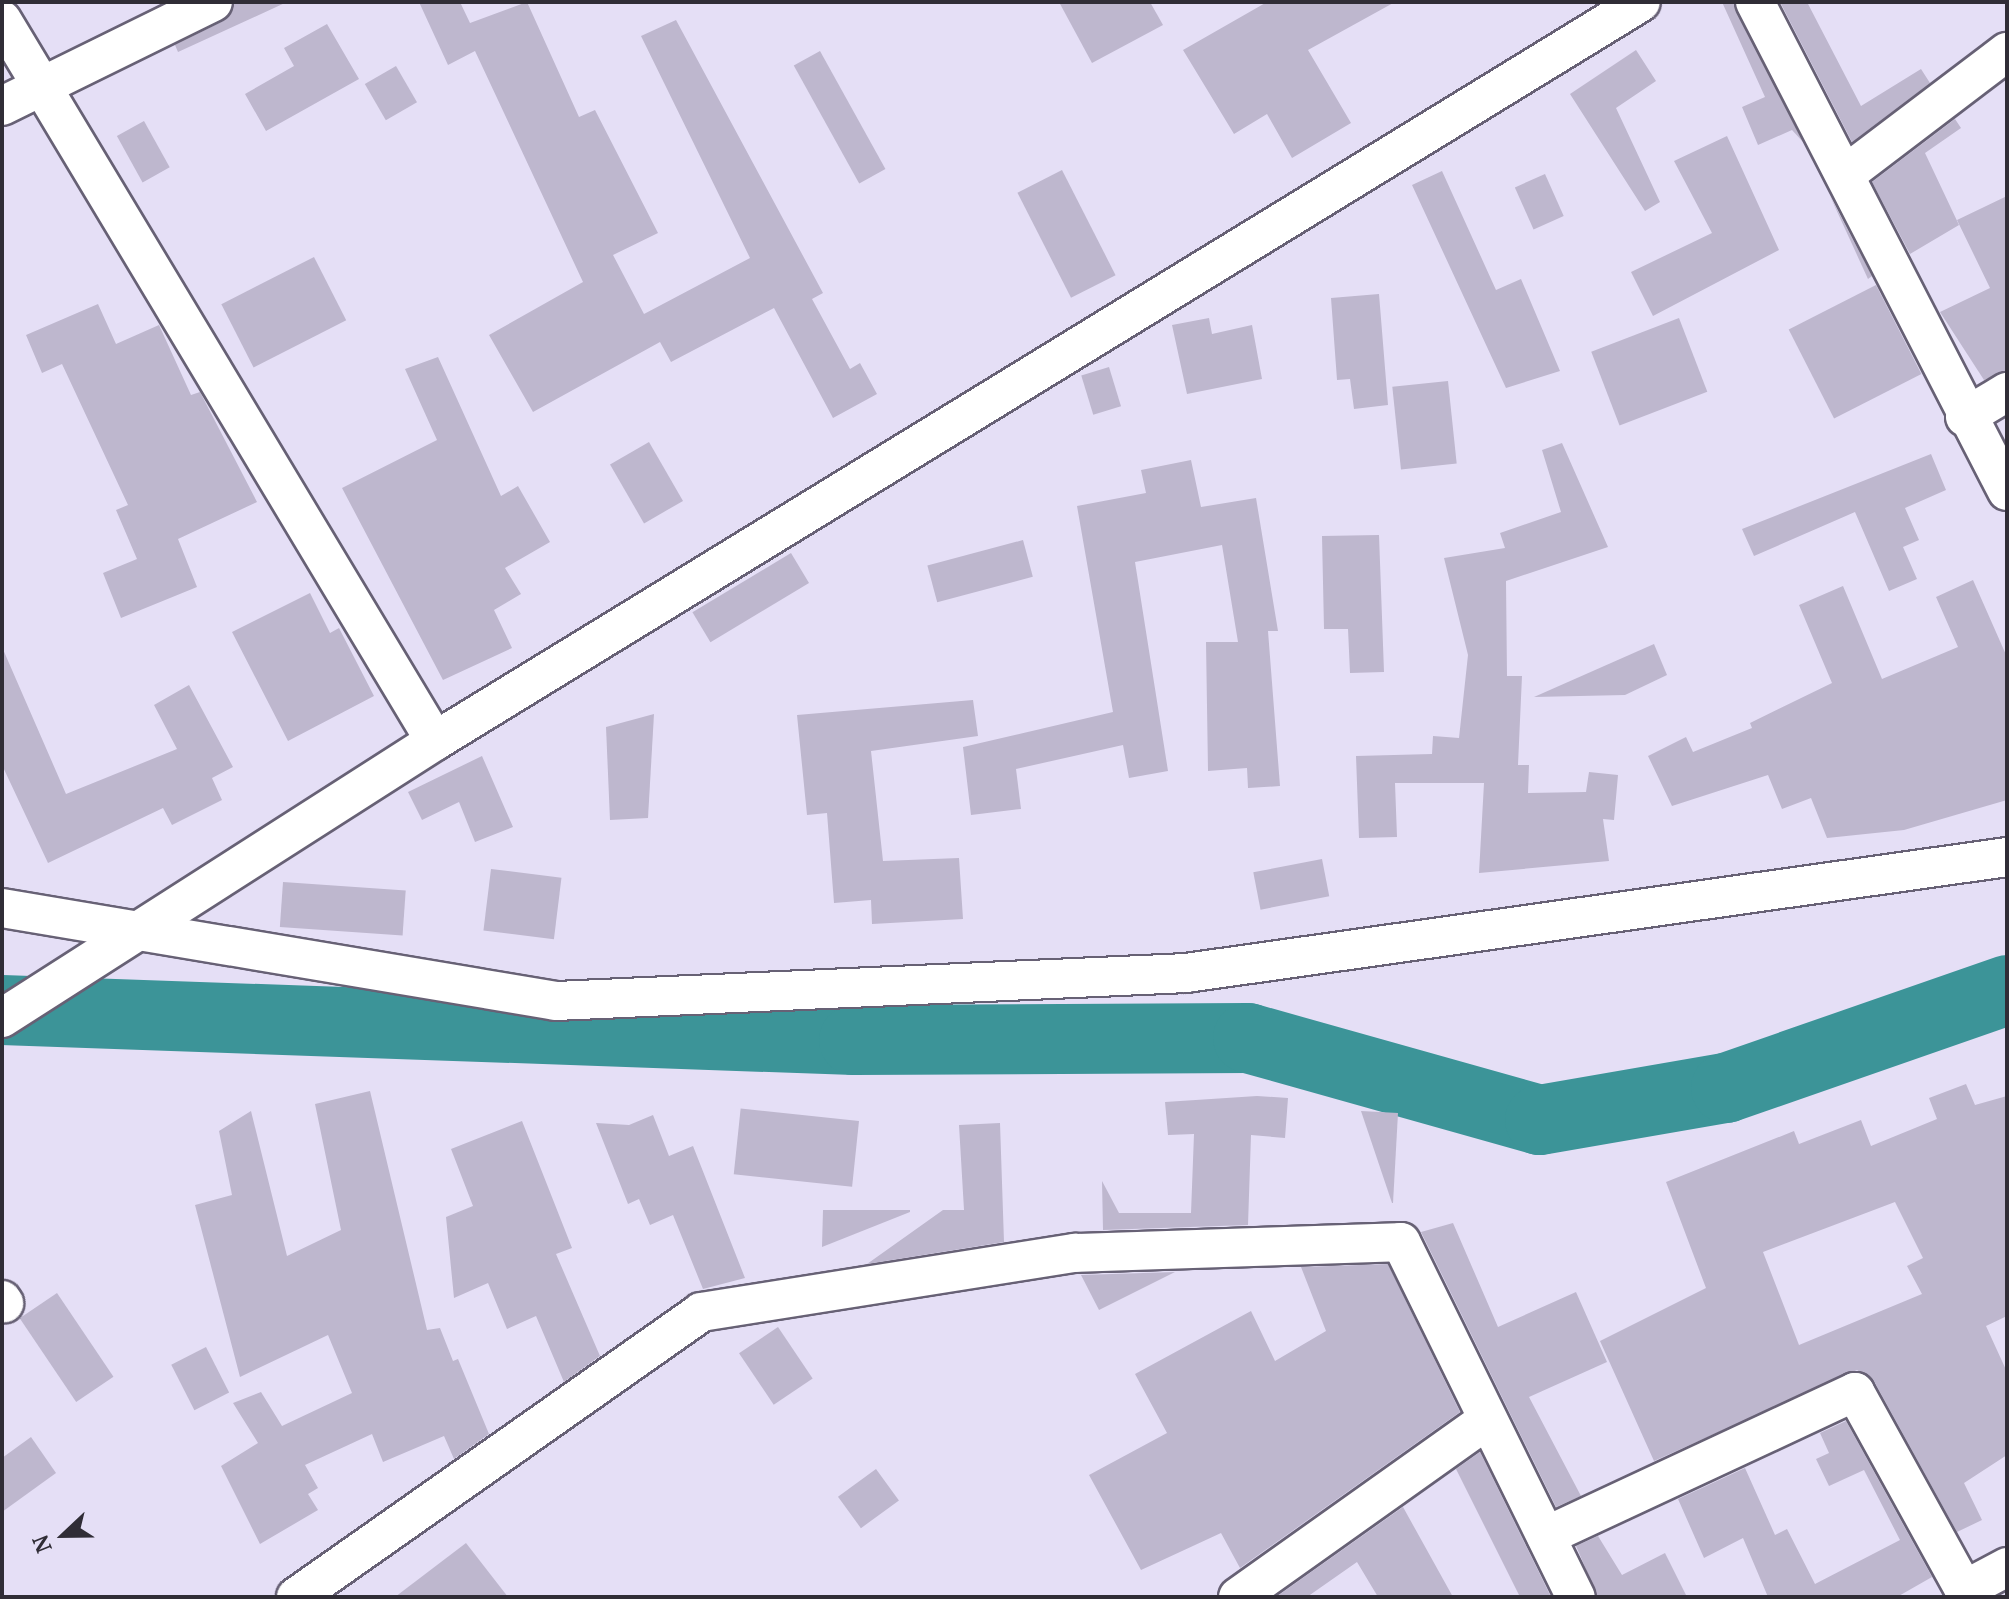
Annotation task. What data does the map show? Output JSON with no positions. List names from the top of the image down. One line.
{"north":"left"}
